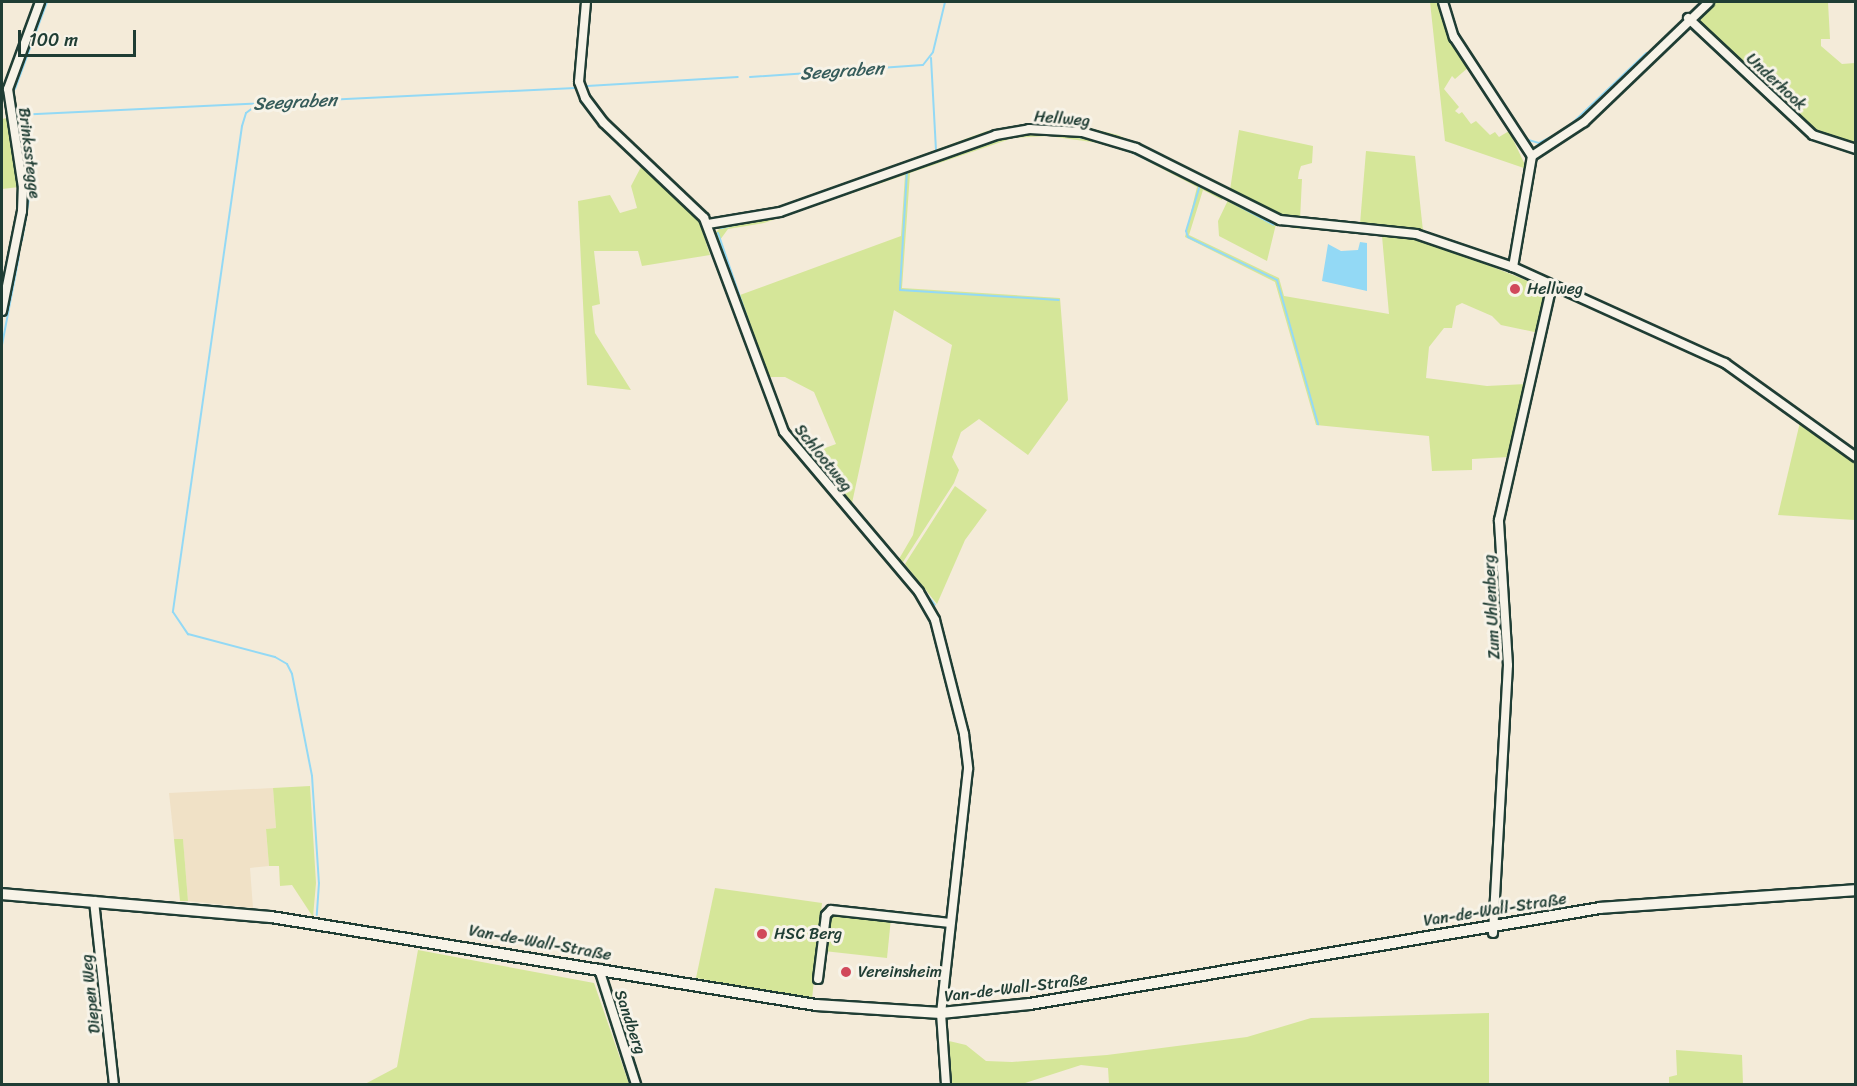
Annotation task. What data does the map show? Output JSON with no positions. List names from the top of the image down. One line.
{"streets":{"main road":["Van-de-Wall-Straße"],"street":["Underhook","Hellweg","Brinksstegge","Schlootweg","Zum Uhlenberg","Diepen Weg","Sandberg"]},"crossings":[["Hellweg","Schlootweg"],["Hellweg","Zum Uhlenberg"],["Schlootweg","Van-de-Wall-Straße"],["Zum Uhlenberg","Van-de-Wall-Straße"],["Van-de-Wall-Straße","Diepen Weg"],["Van-de-Wall-Straße","Sandberg"]],"water":["Seegraben"],"places":["Hellweg","HSC Berg","Vereinsheim"],"scale_bar":"100 m"}
